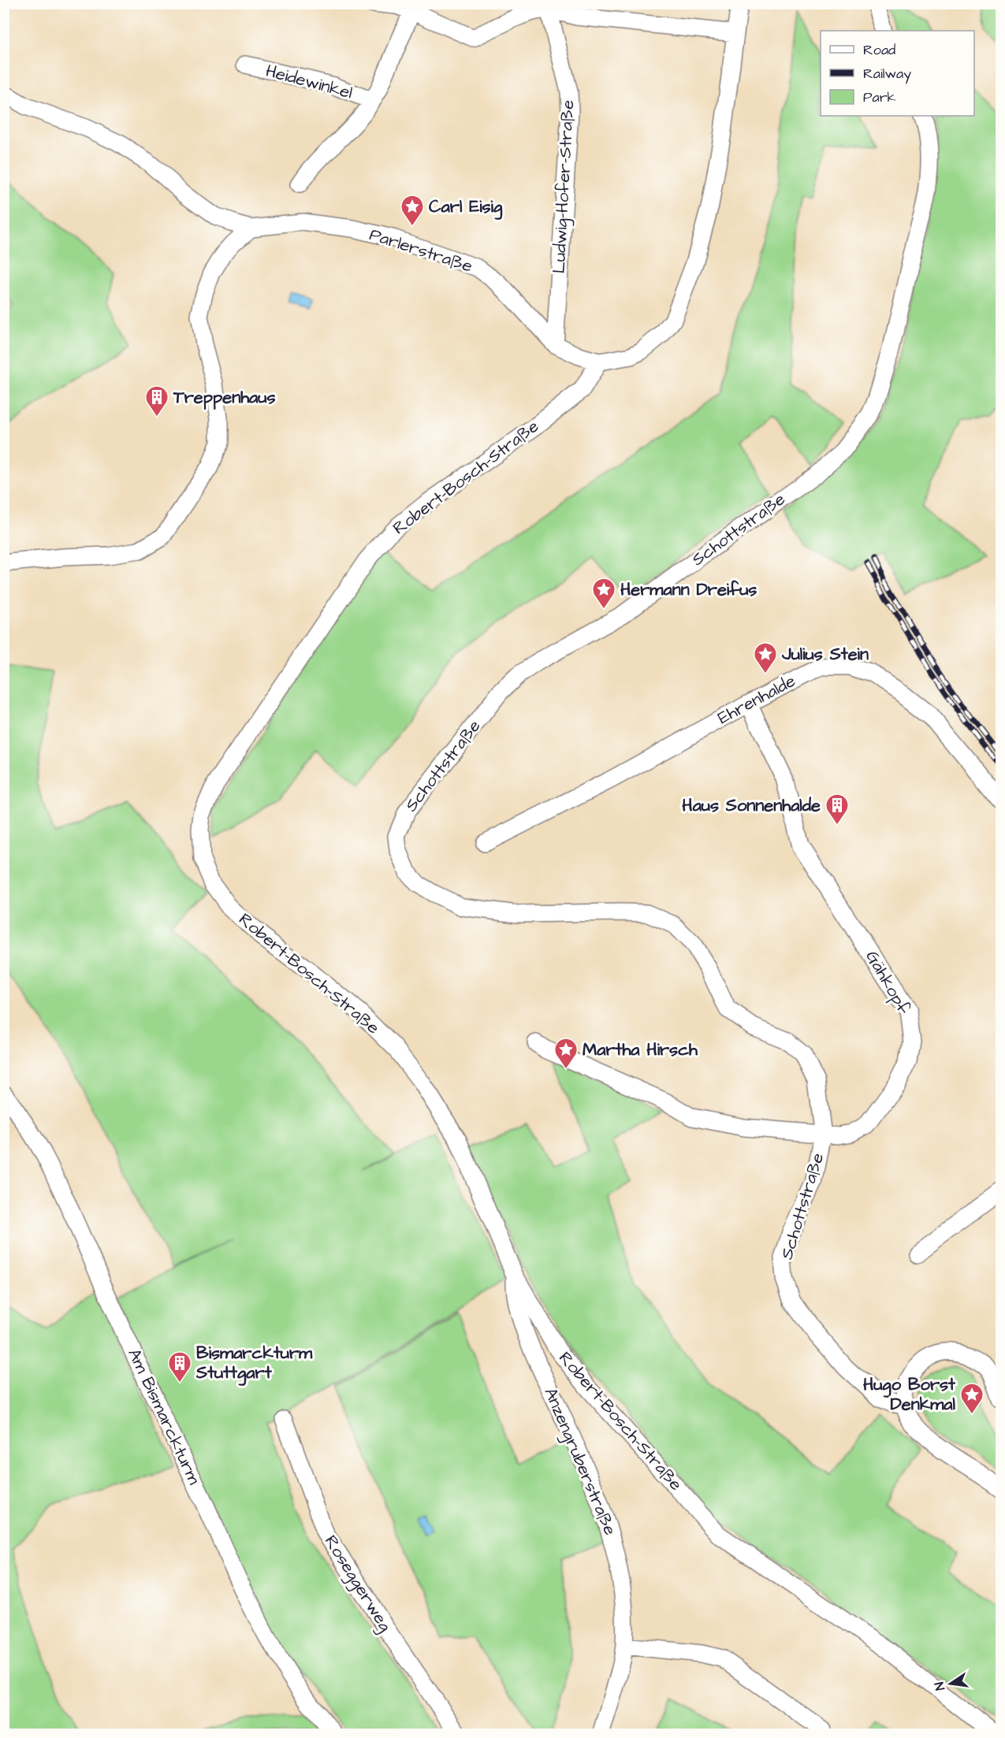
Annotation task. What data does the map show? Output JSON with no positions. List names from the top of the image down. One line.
{"streets":{"street":["Heidewinkel","Ludwig-Hofer-Straße","Parlerstraße","Robert-Bosch-Straße","Schottstraße","Ehrenhalde","Gähkopf","Am Bismarckturm","Anzengruberstraße","Roseggerweg"]},"crossings":[["Ludwig-Hofer-Straße","Parlerstraße"],["Parlerstraße","Robert-Bosch-Straße"],["Robert-Bosch-Straße","Anzengruberstraße"],["Schottstraße","Gähkopf"],["Ehrenhalde","Gähkopf"]],"places":{"place":["Carl Eisig","Hermann Dreifus","Julius Stein","Martha Hirsch","Hugo Borst Denkmal"],"building":["Treppenhaus","Haus Sonnenhalde","Bismarckturm Stuttgart"]},"legend":["Road","Railway","Park"],"north":"left"}
